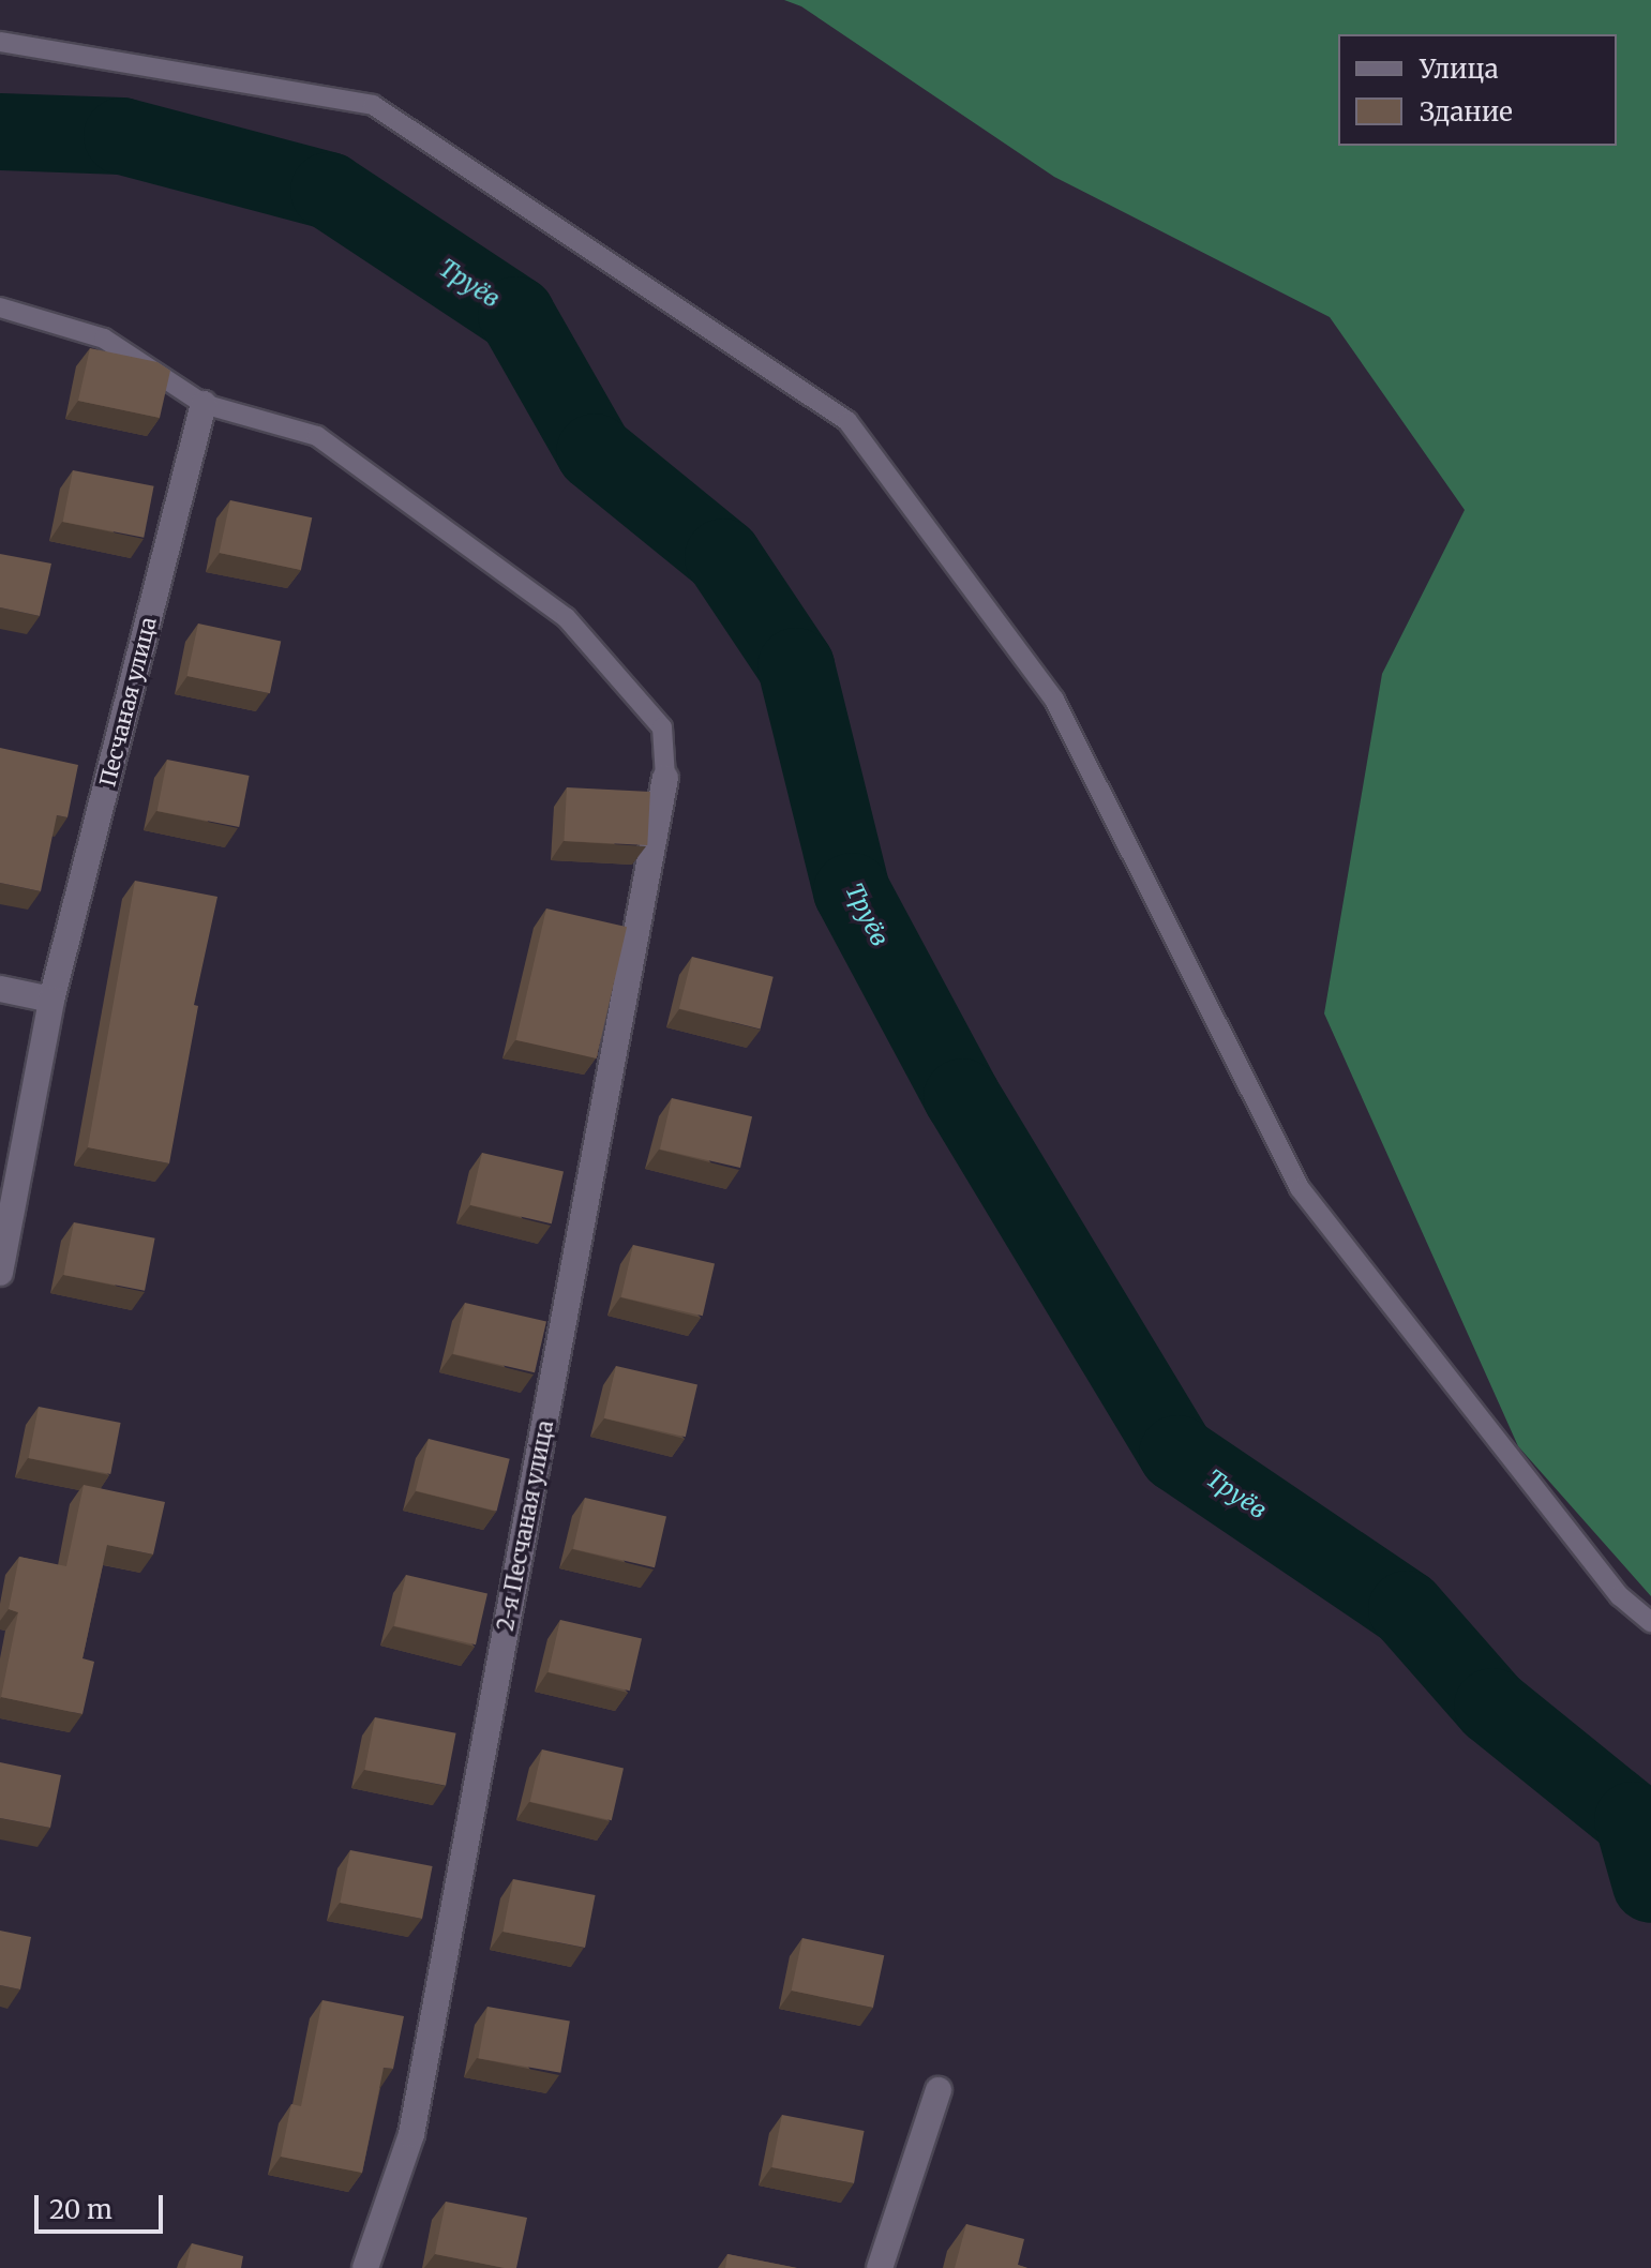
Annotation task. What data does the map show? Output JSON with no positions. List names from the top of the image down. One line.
{"streets":{"street":["Песчаная улица","2-я Песчаная улица"]},"water":["Труёв"],"legend":["Улица","Здание"],"scale_bar":"20 m"}
